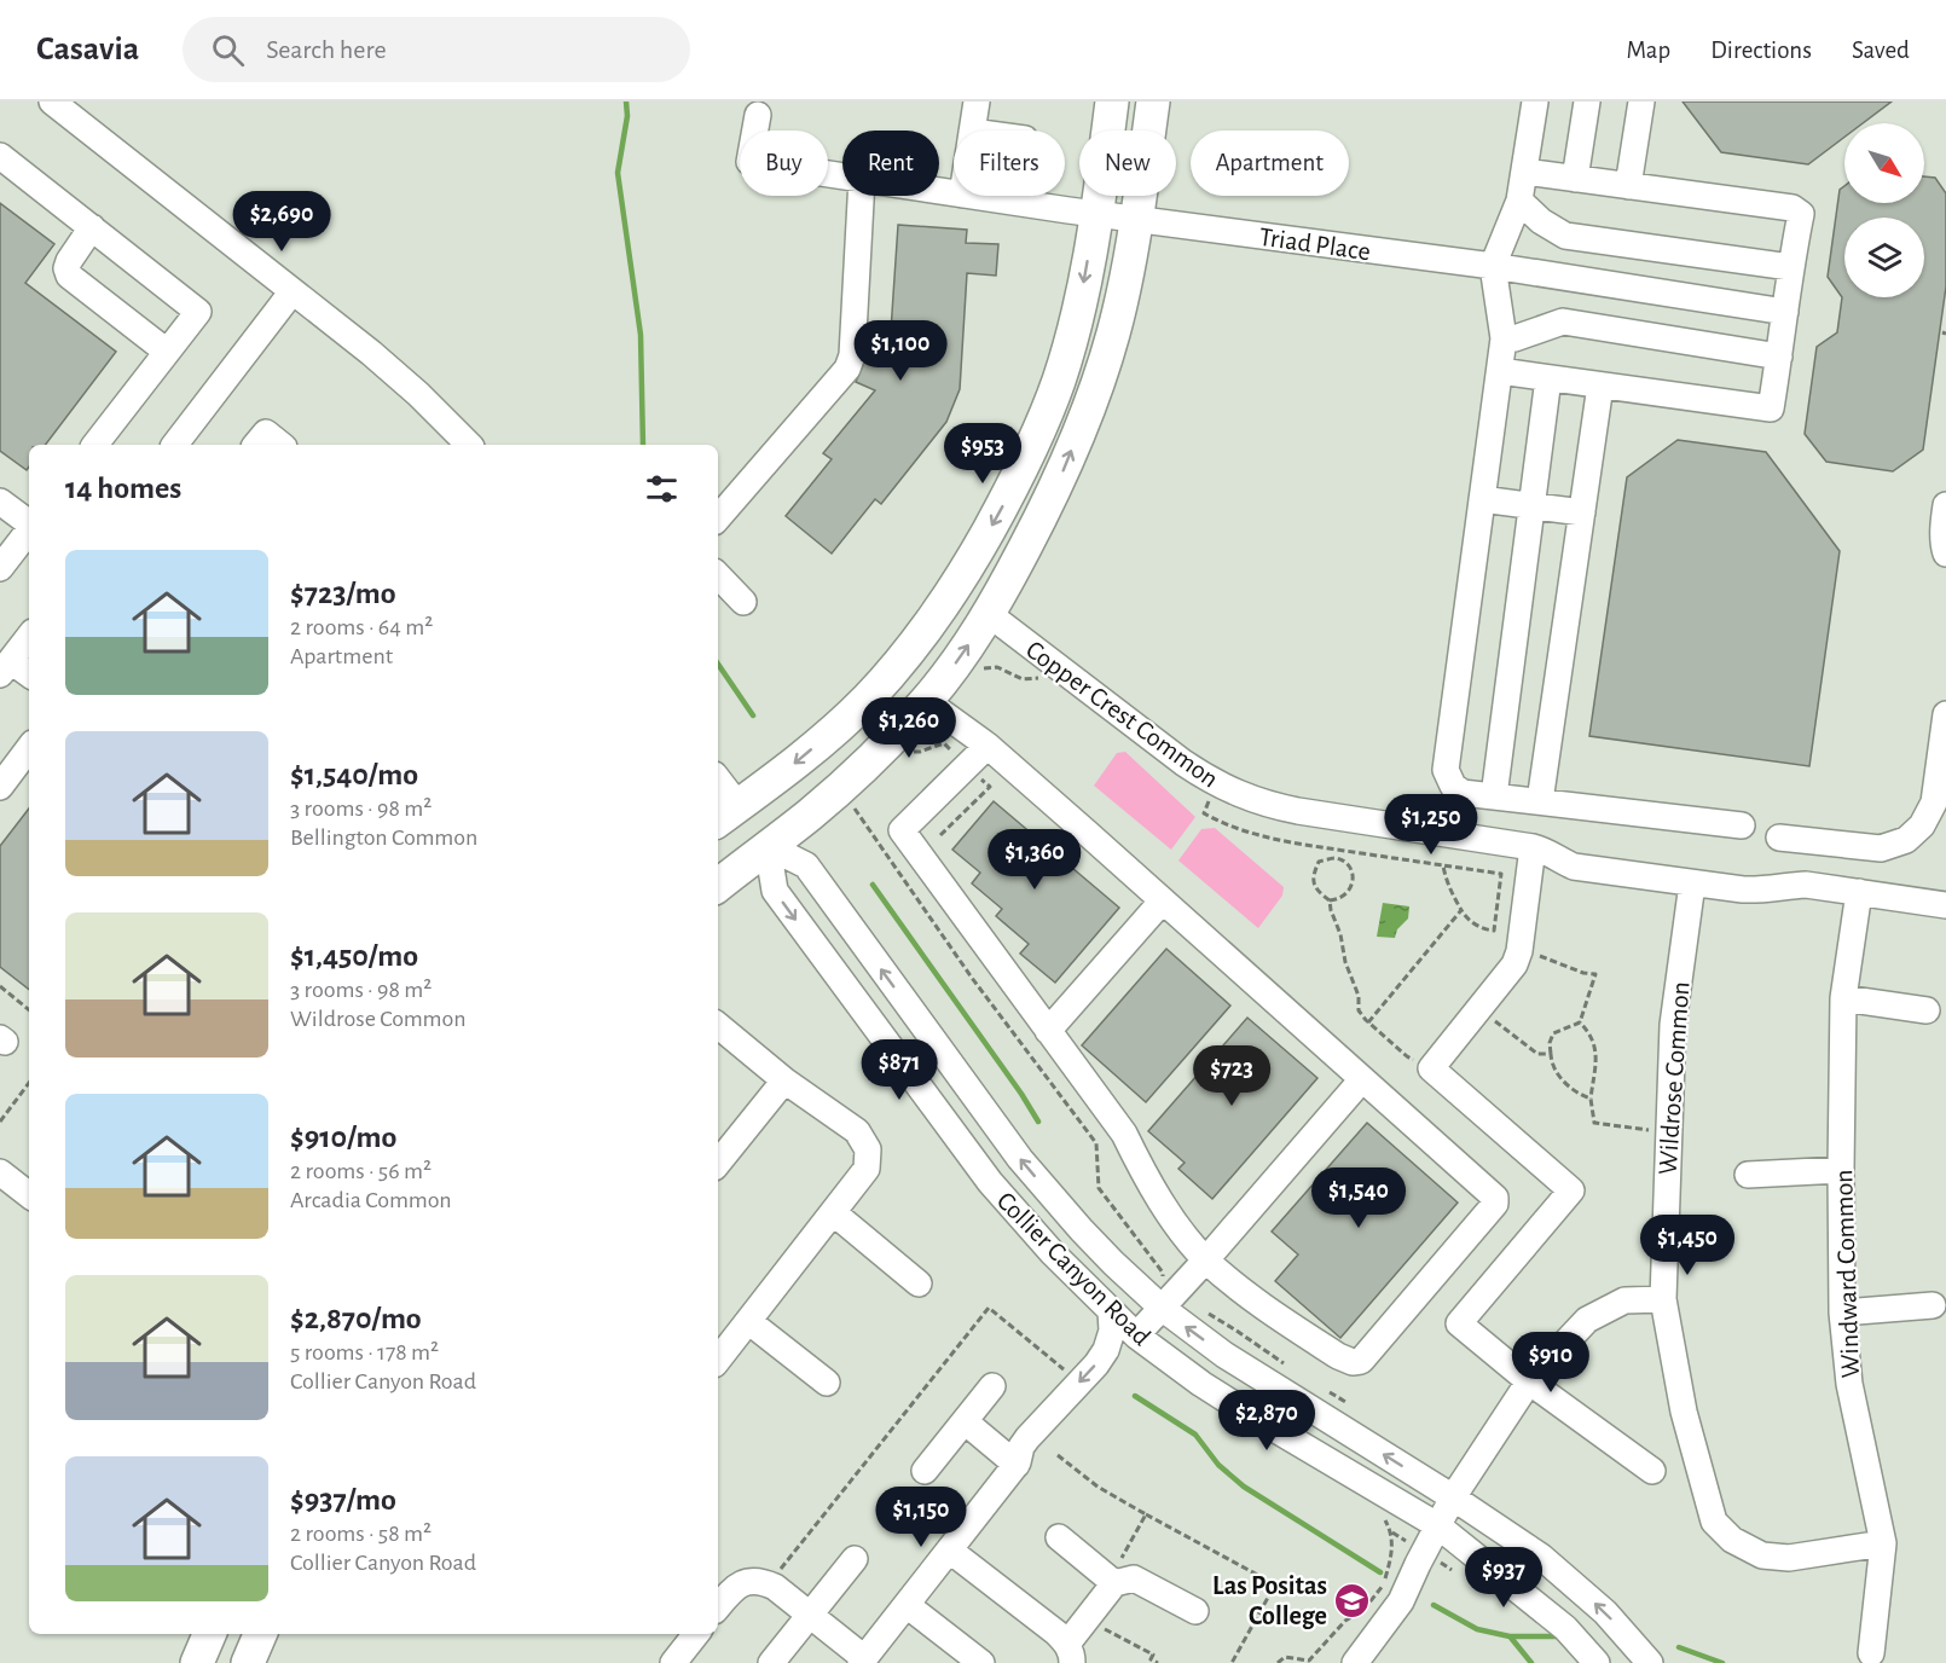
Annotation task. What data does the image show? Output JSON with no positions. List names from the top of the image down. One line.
{"streets":{"main road":["Collier Canyon Road"],"street":["Triad Place","Copper Crest Common","Wildrose Common","Windward Common"]},"crossings":[["Copper Crest Common","Wildrose Common"],["Copper Crest Common","Windward Common"],["Wildrose Common","Windward Common"]],"places":{"school or university":["Las Positas College"]},"north":"bottom right","page":{"header":"Casavia","search":"Search here","nav":["Map","Directions","Saved"],"chip":["Buy","Rent","Filters","New","Apartment"],"price":["$2,690","$1,100","$953","$1,260","$1,250","$1,360","$871","$723","$1,540","$1,450","$910","$2,870","$1,150","$937"],"heading":"14 homes","list":[{"name":"$723/mo","note":"2 rooms · 64 m² · Apartment"},{"name":"$1,540/mo","note":"3 rooms · 98 m² · Bellington Common"},{"name":"$1,450/mo","note":"3 rooms · 98 m² · Wildrose Common"},{"name":"$910/mo","note":"2 rooms · 56 m² · Arcadia Common"},{"name":"$2,870/mo","note":"5 rooms · 178 m² · Collier Canyon Road"},{"name":"$937/mo","note":"2 rooms · 58 m² · Collier Canyon Road"}]}}
